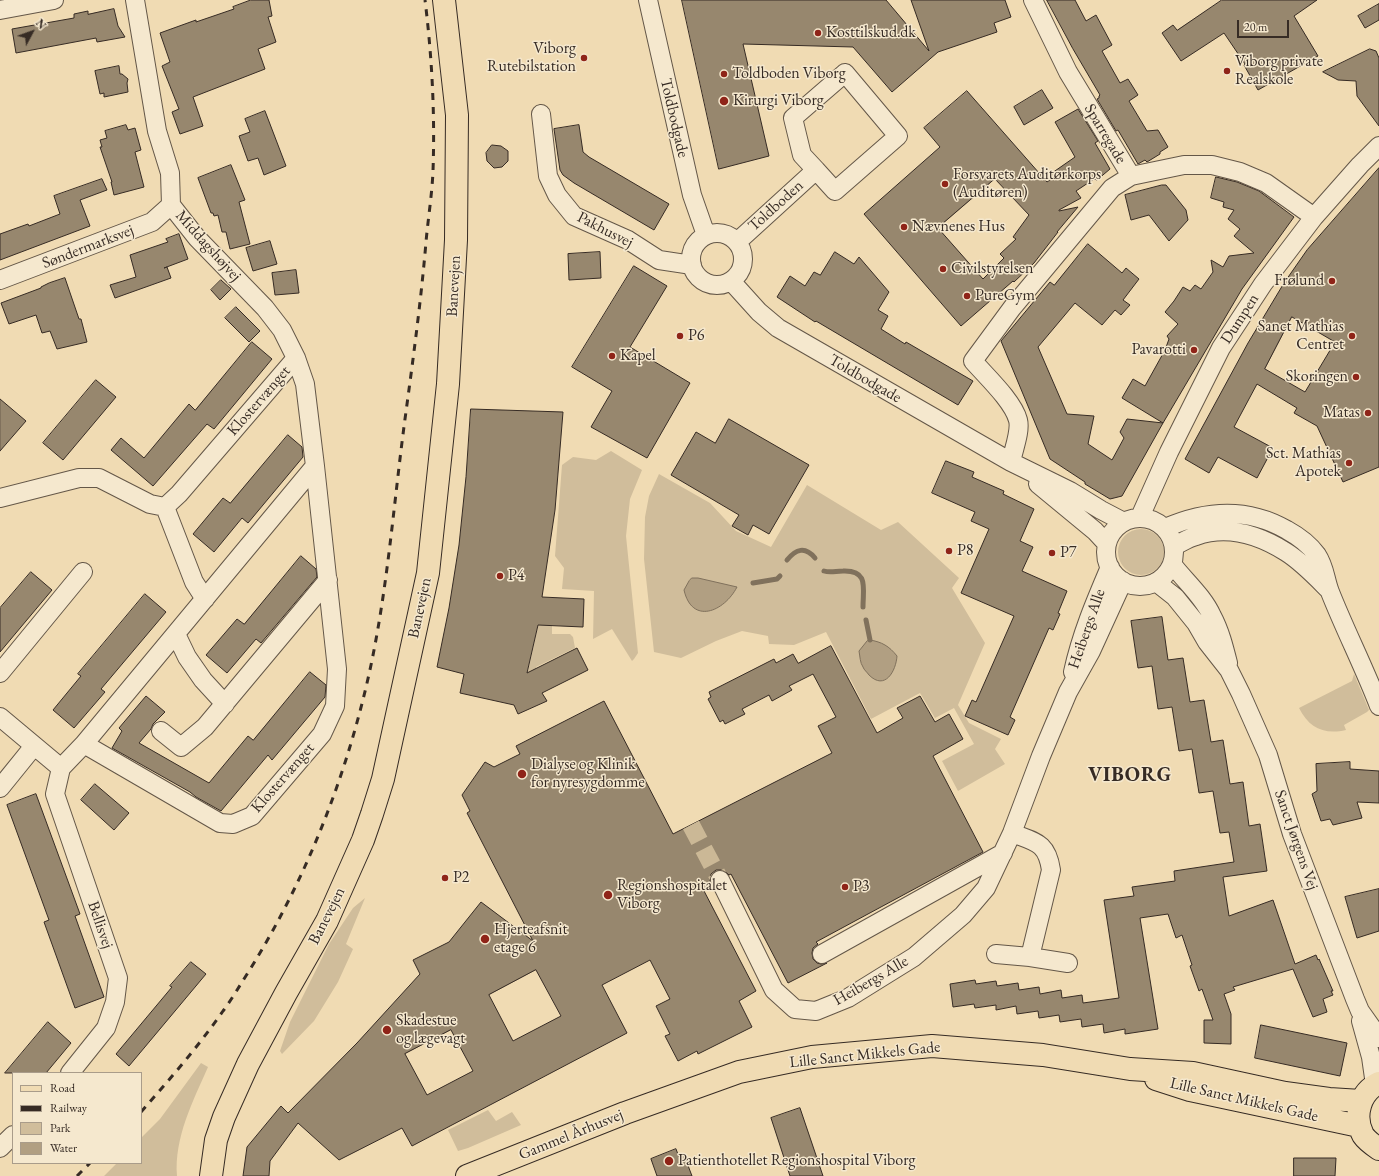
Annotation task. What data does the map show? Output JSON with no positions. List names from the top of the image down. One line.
{"streets":{"main road":["Banevejen","Lille Sanct Mikkels Gade","Gammel Århusvej"],"street":["Toldbodgade","Sparregade","Toldboden","Pakhusvej","Middagshøjvej","Søndermarksvej","Dumpen","Klostervænget","Heibergs Alle","Sanct Jørgens Vej","Bellisvej"]},"crossings":[["Toldbodgade","Toldboden"],["Toldbodgade","Pakhusvej"],["Toldbodgade","Dumpen"],["Toldbodgade","Heibergs Alle"],["Toldbodgade","Sanct Jørgens Vej"],["Sparregade","Dumpen"],["Toldboden","Pakhusvej"],["Middagshøjvej","Søndermarksvej"],["Middagshøjvej","Klostervænget"],["Dumpen","Heibergs Alle"],["Dumpen","Sanct Jørgens Vej"],["Heibergs Alle","Sanct Jørgens Vej"],["Sanct Jørgens Vej","Lille Sanct Mikkels Gade"],["Lille Sanct Mikkels Gade","Gammel Århusvej"]],"districts":["VIBORG"],"places":["Kosttilskud.dk","Viborg Rutebilstation","Viborg private Realskole","Toldboden Viborg","Kirurgi Viborg","Forsvarets Auditørkorps (Auditøren)","Nævnenes Hus","Civilstyrelsen","Frølund","PureGym","P6","Sanct Mathias Centret","Pavarotti","Kapel","Skoringen","Matas","Sct. Mathias Apotek","P8","P7","P4","Dialyse og Klinik for nyresygdomme","P2","P3","Regionshospitalet Viborg","Hjerteafsnit etage 6","Skadestue og lægevagt","Patienthotellet Regionshospital Viborg"],"legend":["Road","Railway","Park","Water"],"scale_bar":"20 m","north":"top right"}
